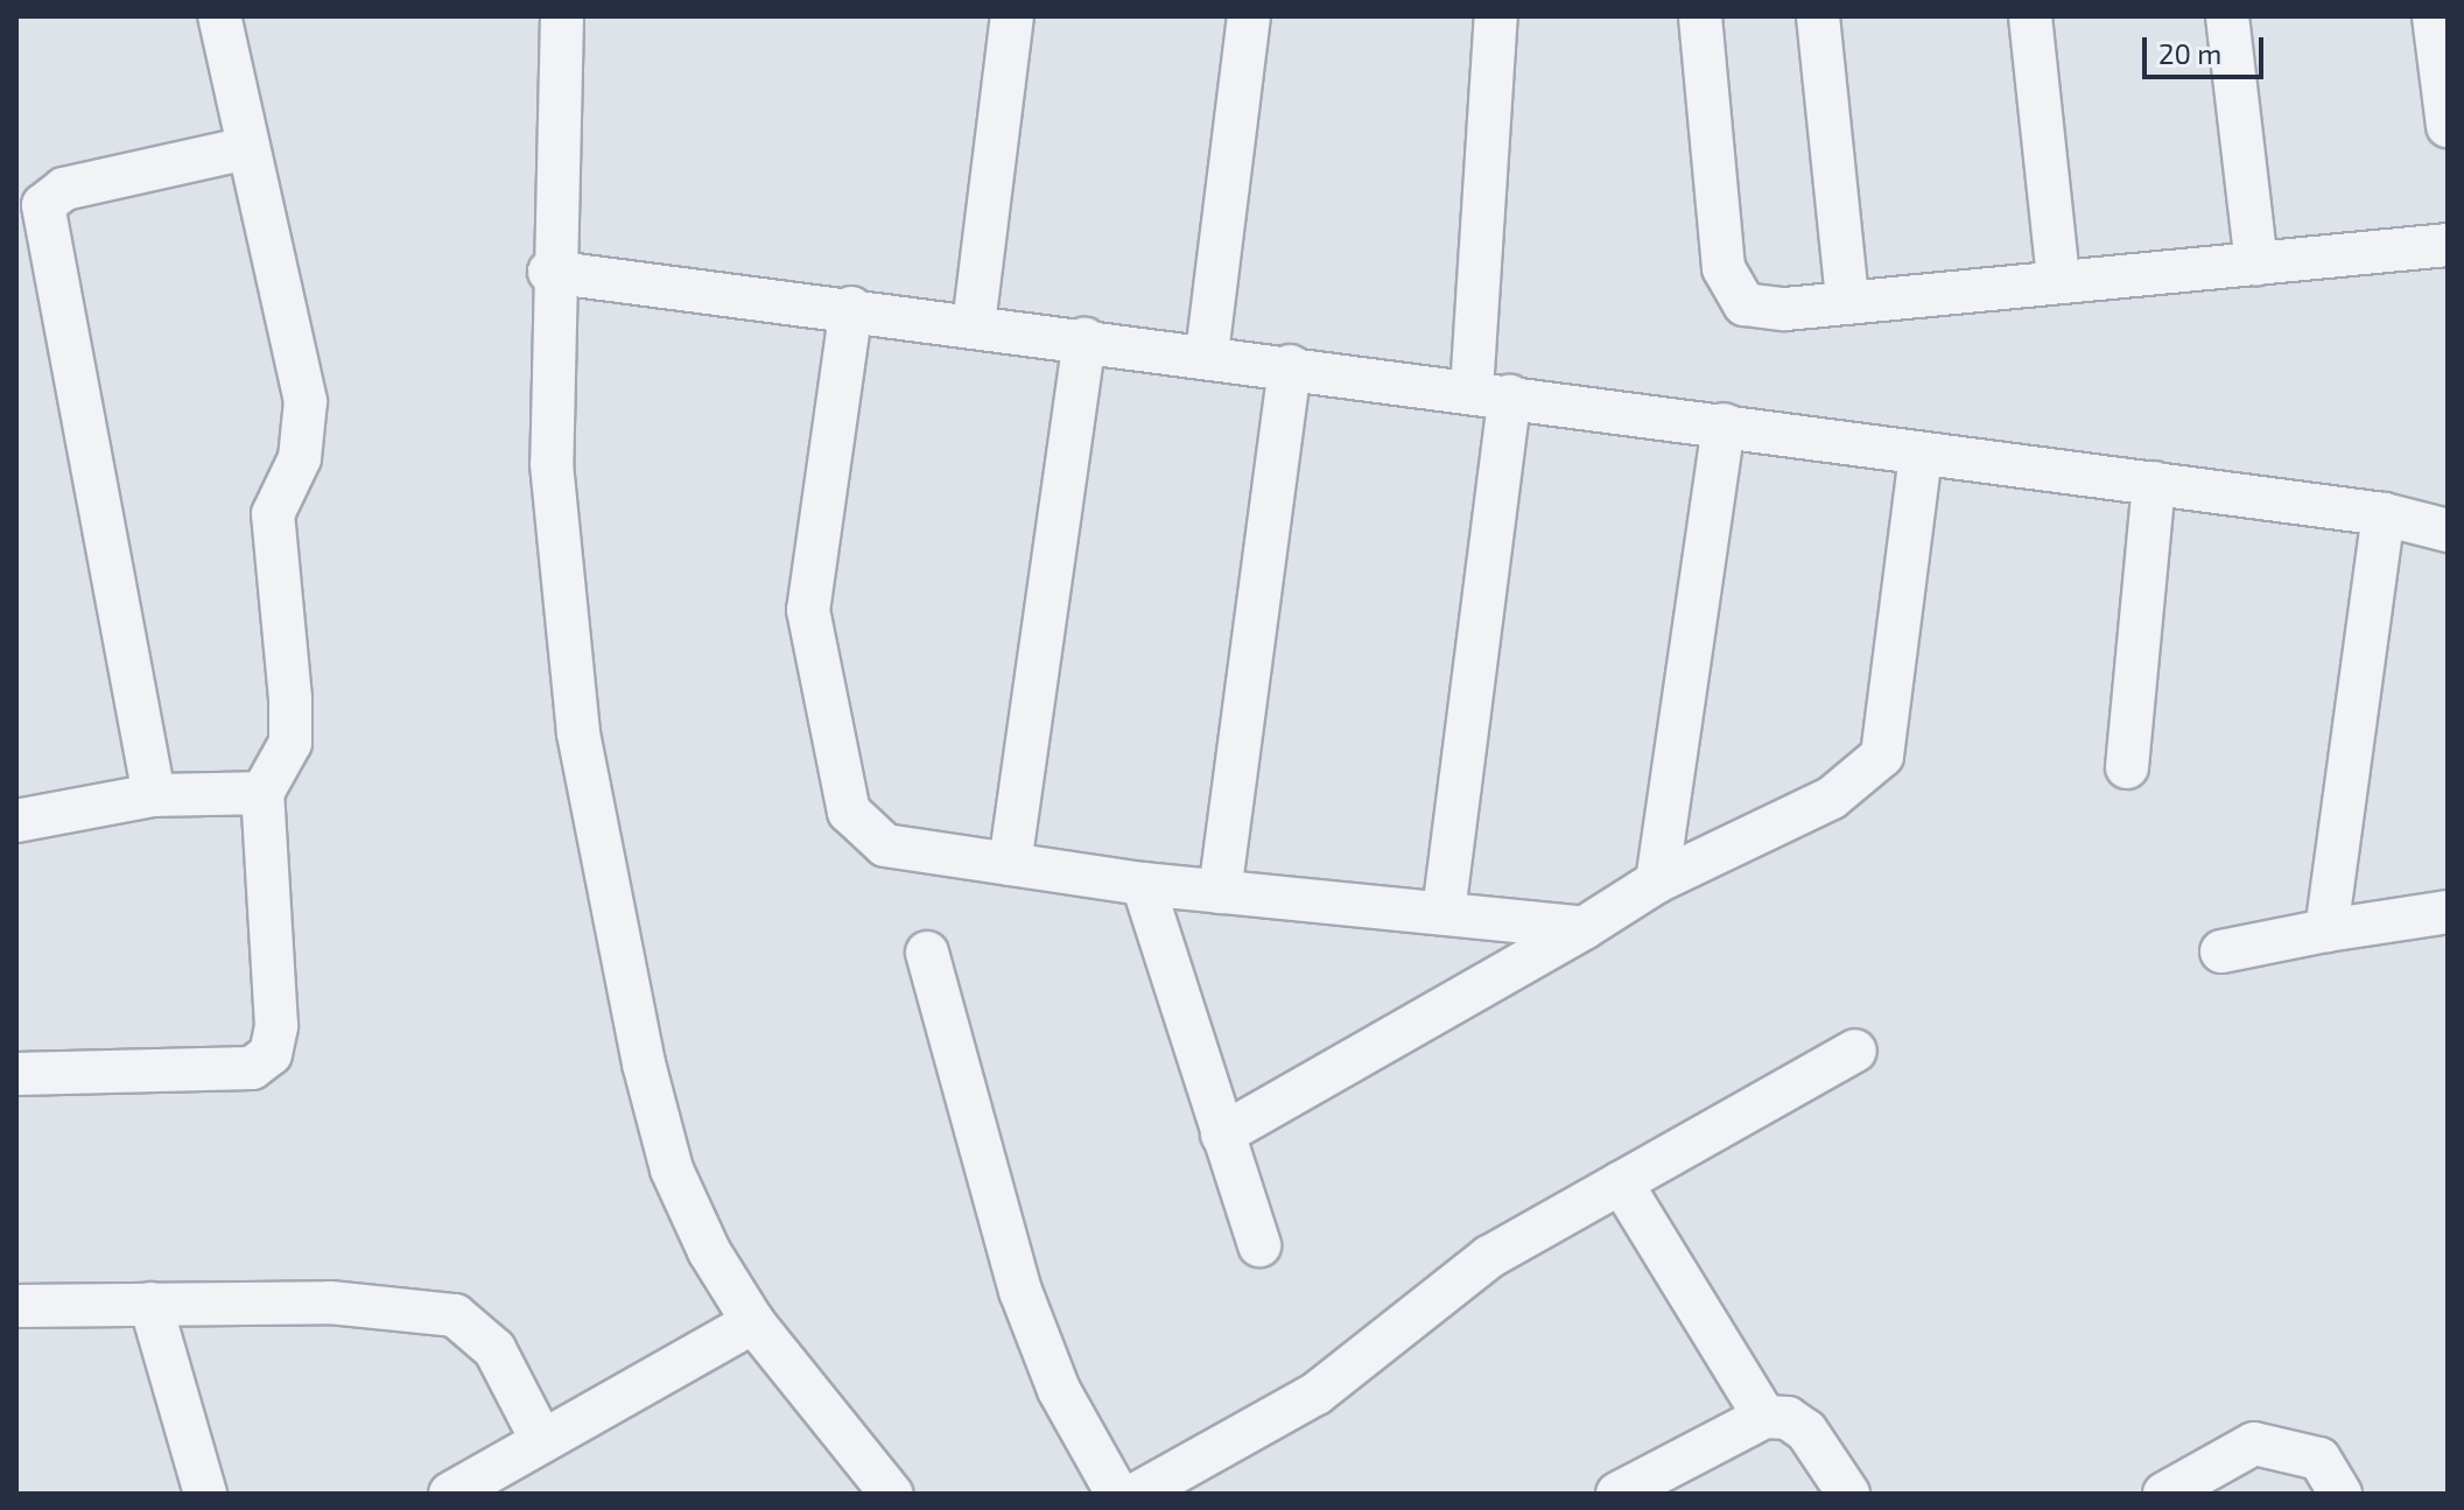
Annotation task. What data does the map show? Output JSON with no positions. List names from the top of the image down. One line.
{"scale_bar":"20 m"}
